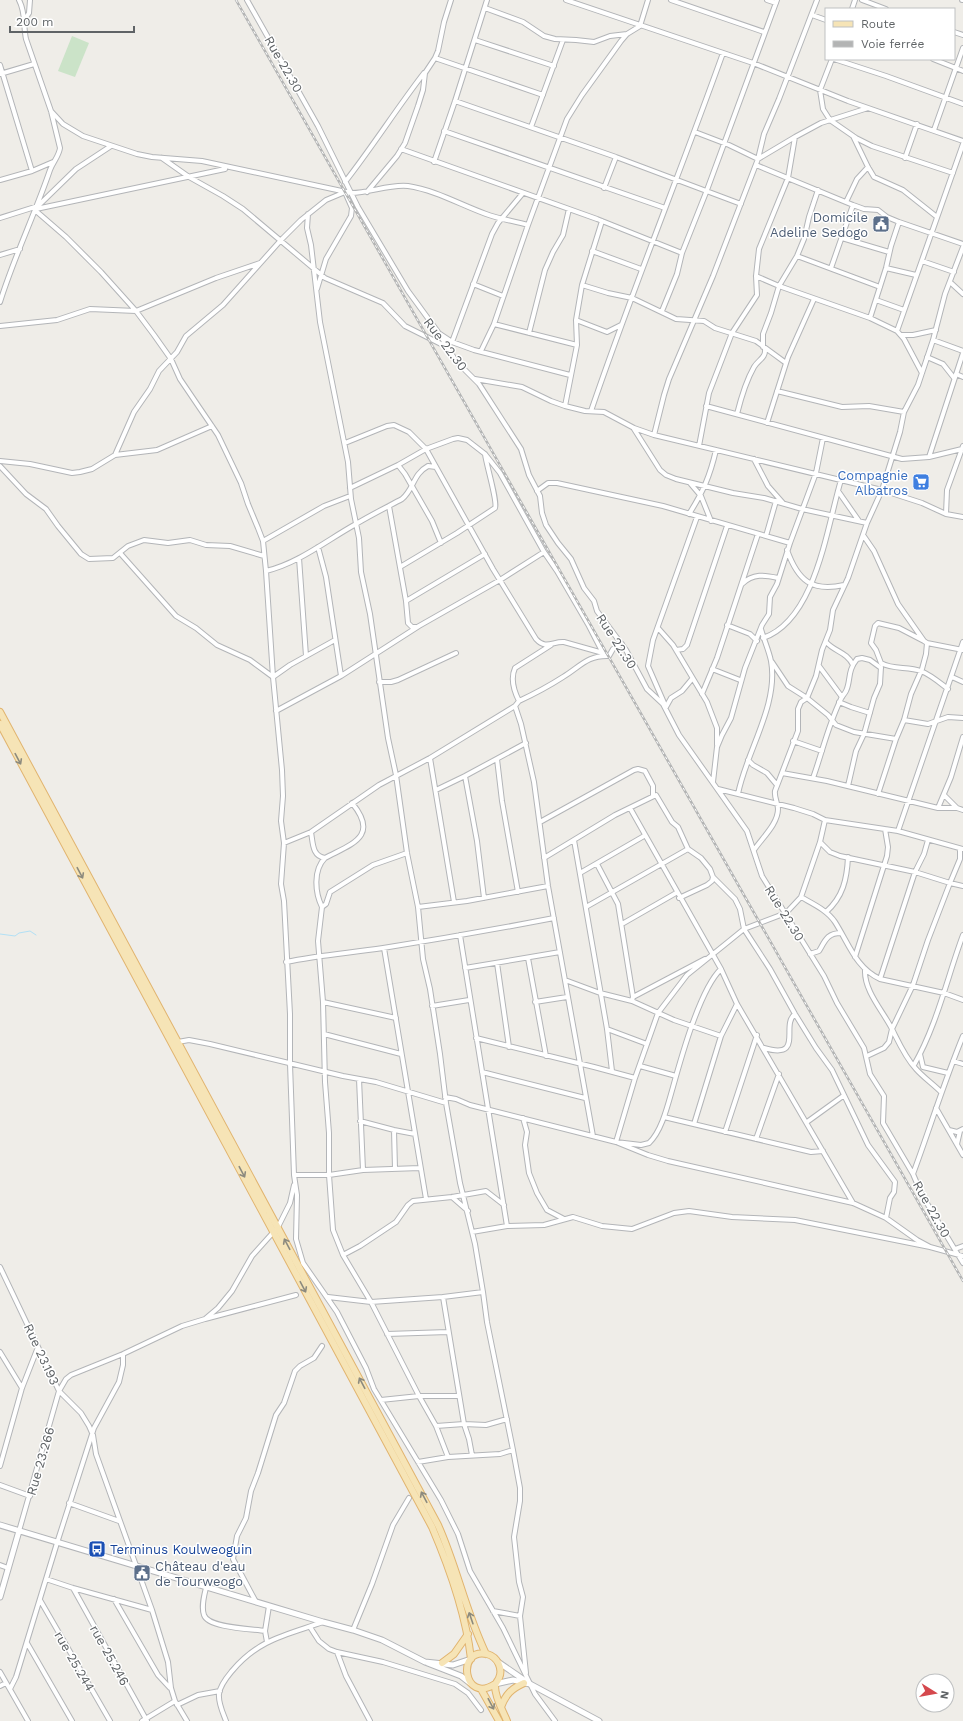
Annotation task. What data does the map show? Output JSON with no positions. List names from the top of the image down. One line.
{"streets":{"street":["Rue 22.30","Rue 23.193","Rue 23.266","rue 25.246","rue 25.244"]},"crossings":[["Rue 23.193","Rue 23.266"]],"places":{"public building":["Domicile Adeline Sedogo","Château d'eau de Tourweogo"],"supermarket":["Compagnie Albatros"],"bus stop":["Terminus Koulweoguin"]},"legend":["Route","Voie ferrée"],"scale_bar":"200 m","north":"right"}
